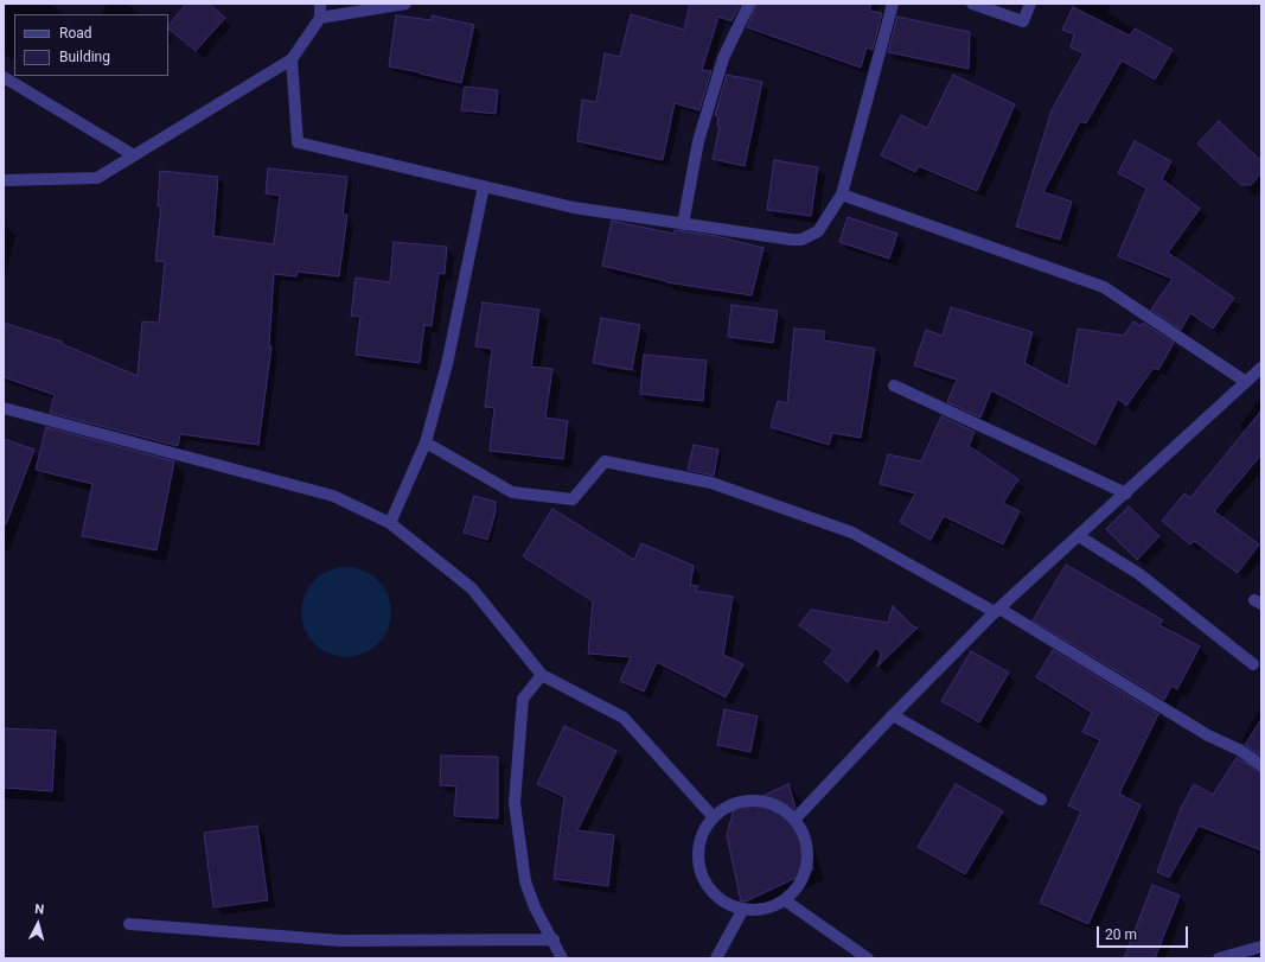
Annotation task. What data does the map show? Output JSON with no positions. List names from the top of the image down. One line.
{"legend":["Road","Building"],"scale_bar":"20 m","north":"top"}
